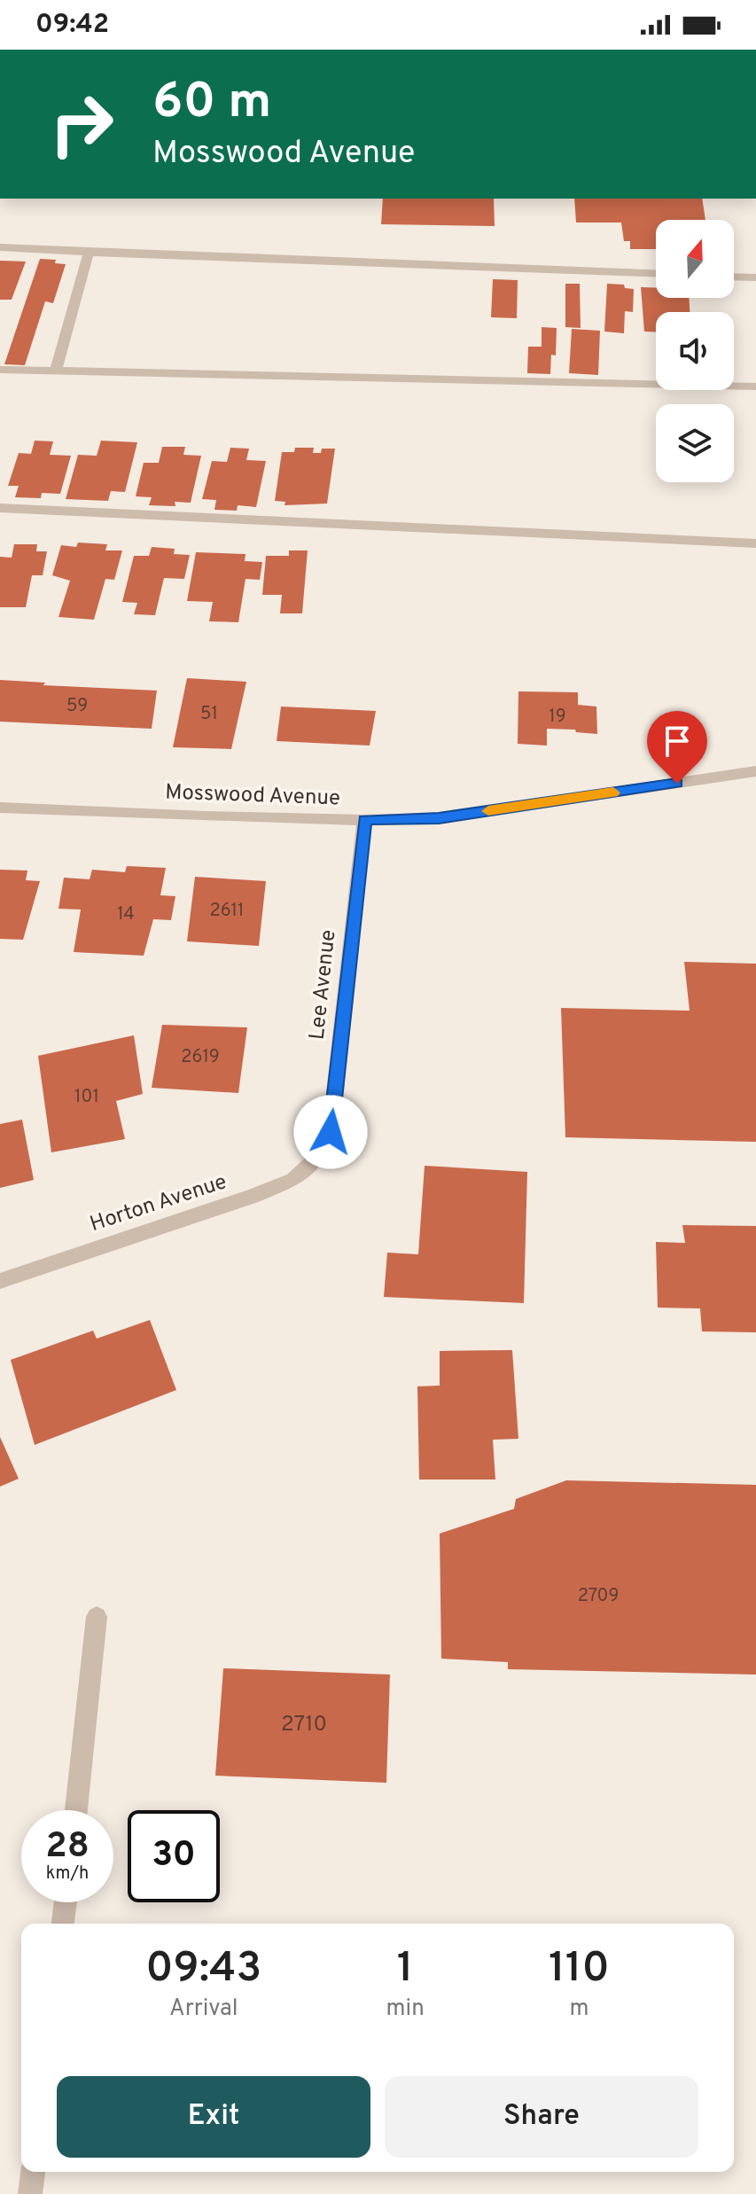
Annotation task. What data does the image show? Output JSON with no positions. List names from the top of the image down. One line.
{"streets":{"street":["Mosswood Avenue","Lee Avenue","Horton Avenue"]},"crossings":[["Mosswood Avenue","Lee Avenue"],["Lee Avenue","Horton Avenue"]],"house_numbers":["59","51","19","2611","14","2619","101","2709","2710"],"north":"top","page":{"status":"09:42","turn":["60 m","Mosswood Avenue"],"speed":"28 km/h","limit":"30","eta":["09:43","Arrival","1","min","110","m"],"buttons":["Exit","Share"]}}
